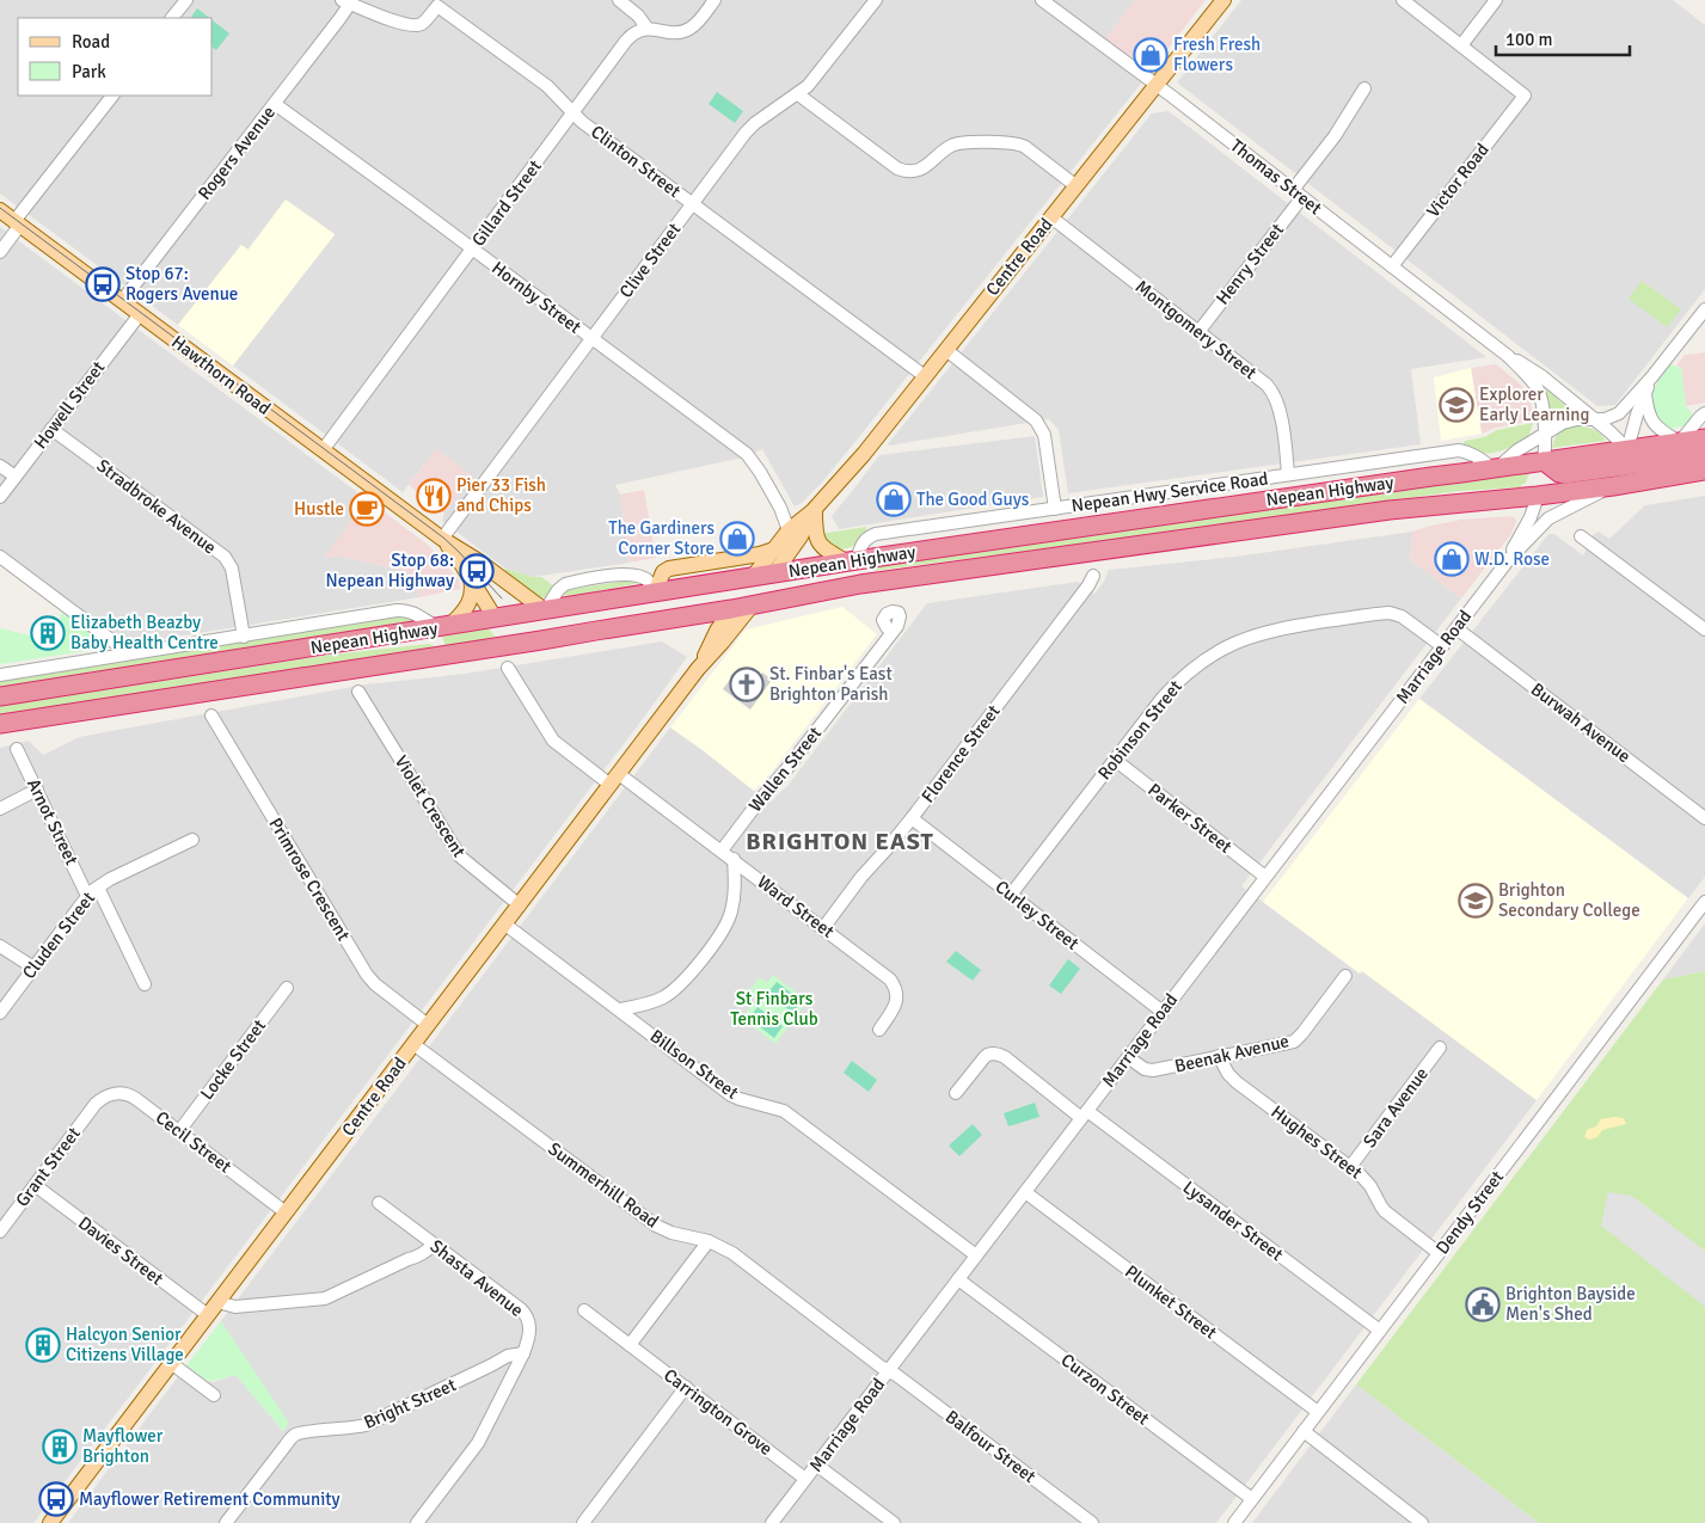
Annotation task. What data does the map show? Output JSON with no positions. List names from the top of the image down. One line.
{"streets":{"highway":["Centre Road","Nepean Highway"],"main road":["Hawthorn Road"],"street":["Rogers Avenue","Clinton Street","Thomas Street","Victor Road","Gillard Street","Clive Street","Henry Street","Hornby Street","Montgomery Street","Howell Street","Nepean Hwy Service Road","Stradbroke Avenue","Marriage Road","Burwah Avenue","Robinson Street","Florence Street","Wallen Street","Violet Crescent","Parker Street","Arnot Street","Primrose Crescent","Ward Street","Curley Street","Cluden Street","Beenak Avenue","Locke Street","Billson Street","Sara Avenue","Cecil Street","Hughes Street","Grant Street","Summerhill Road","Dendy Street","Lysander Street","Davies Street","Shasta Avenue","Plunket Street","Curzon Street","Bright Street","Carrington Grove","Balfour Street"]},"crossings":[["Rogers Avenue","Clinton Street"],["Rogers Avenue","Hornby Street"],["Rogers Avenue","Hawthorn Road"],["Clinton Street","Gillard Street"],["Clinton Street","Centre Road"],["Clinton Street","Clive Street"],["Thomas Street","Victor Road"],["Thomas Street","Centre Road"],["Thomas Street","Henry Street"],["Thomas Street","Nepean Highway"],["Gillard Street","Hornby Street"],["Gillard Street","Hawthorn Road"],["Centre Road","Hornby Street"],["Centre Road","Montgomery Street"],["Centre Road","Nepean Highway"],["Centre Road","Violet Crescent"],["Centre Road","Primrose Crescent"],["Centre Road","Ward Street"],["Centre Road","Billson Street"],["Centre Road","Cecil Street"],["Centre Road","Summerhill Road"],["Centre Road","Davies Street"],["Clive Street","Hornby Street"],["Clive Street","Hawthorn Road"],["Henry Street","Montgomery Street"],["Montgomery Street","Nepean Hwy Service Road"],["Hawthorn Road","Howell Street"],["Hawthorn Road","Nepean Highway"],["Howell Street","Stradbroke Avenue"],["Nepean Highway","Nepean Hwy Service Road"],["Nepean Highway","Marriage Road"],["Marriage Road","Burwah Avenue"],["Marriage Road","Robinson Street"],["Marriage Road","Parker Street"],["Marriage Road","Curley Street"],["Marriage Road","Beenak Avenue"],["Marriage Road","Billson Street"],["Marriage Road","Summerhill Road"],["Marriage Road","Lysander Street"],["Marriage Road","Plunket Street"],["Marriage Road","Curzon Street"],["Marriage Road","Carrington Grove"],["Marriage Road","Balfour Street"],["Robinson Street","Parker Street"],["Robinson Street","Curley Street"],["Florence Street","Ward Street"],["Florence Street","Curley Street"],["Wallen Street","Ward Street"],["Arnot Street","Cluden Street"],["Beenak Avenue","Hughes Street"],["Locke Street","Cecil Street"],["Sara Avenue","Hughes Street"],["Cecil Street","Grant Street"],["Hughes Street","Dendy Street"],["Grant Street","Davies Street"],["Summerhill Road","Balfour Street"],["Dendy Street","Lysander Street"],["Dendy Street","Plunket Street"],["Dendy Street","Curzon Street"],["Shasta Avenue","Bright Street"]],"districts":["BRIGHTON EAST"],"parks":["St Finbars Tennis Club"],"places":{"shop":["Fresh Fresh Flowers","The Good Guys","The Gardiners Corner Store","W.D. Rose"],"bus stop":["Stop 67: Rogers Avenue","Stop 68: Nepean Highway","Mayflower Retirement Community"],"school or university":["Explorer Early Learning","Brighton Secondary College"],"restaurant":["Pier 33 Fish and Chips"],"cafe":["Hustle"],"building":["Elizabeth Beazby Baby Health Centre","Halcyon Senior Citizens Village","Mayflower Brighton"],"church":["St. Finbar's East Brighton Parish"],"public building":["Brighton Bayside Men's Shed"]},"legend":["Road","Park"],"scale_bar":"100 m"}
